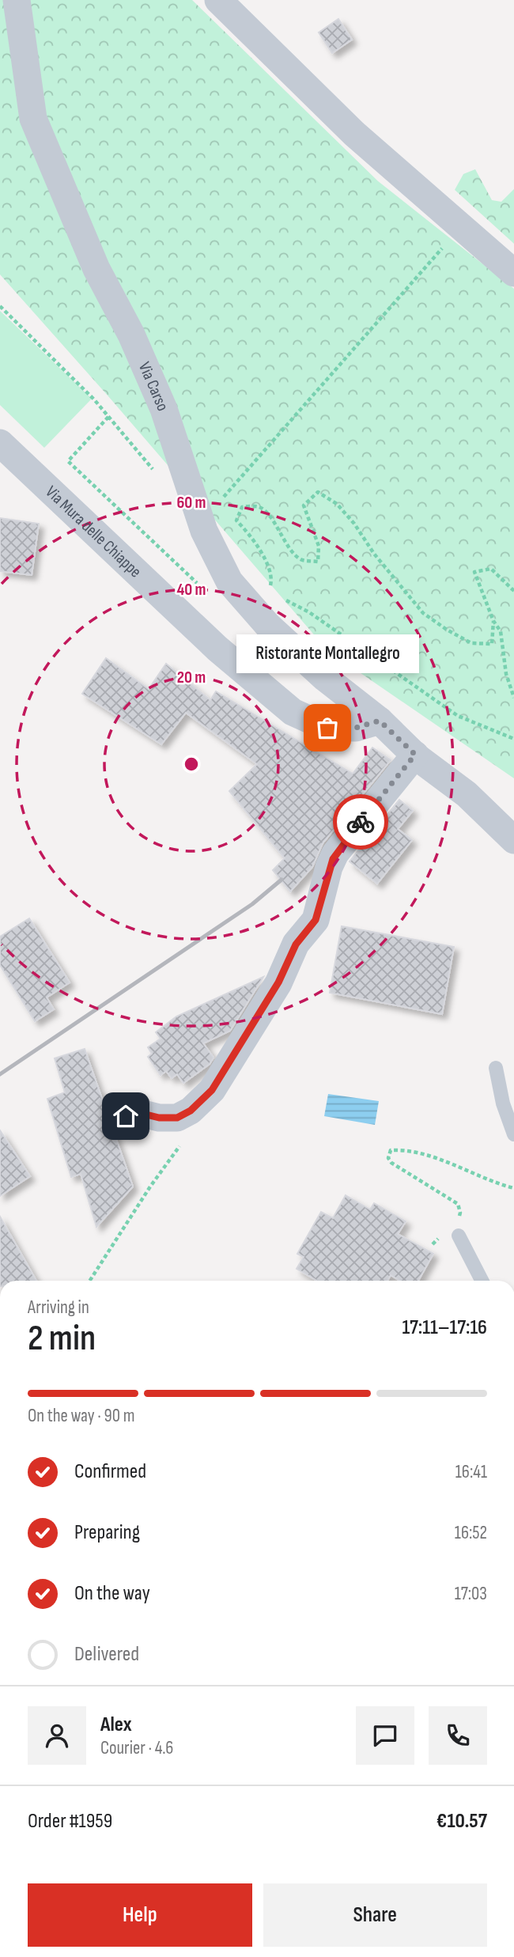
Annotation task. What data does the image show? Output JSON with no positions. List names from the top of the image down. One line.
{"streets":{"street":["Via Carso","Via Mura delle Chiappe"]},"crossings":[["Via Carso","Via Mura delle Chiappe"]],"places":["Ristorante Montallegro"],"page":{"bubble":"Ristorante Montallegro","heading":["2 min","Arriving in","17:11–17:16"],"panel":["Alex","Courier · 4.6","Order #1959","€10.57"],"bar":"On the way · 90 m","list":[["Confirmed","16:41"],["Preparing","16:52"],["On the way","17:03"],"Delivered"],"buttons":["Help","Share"]},"rings":["60 m","40 m","20 m"]}
